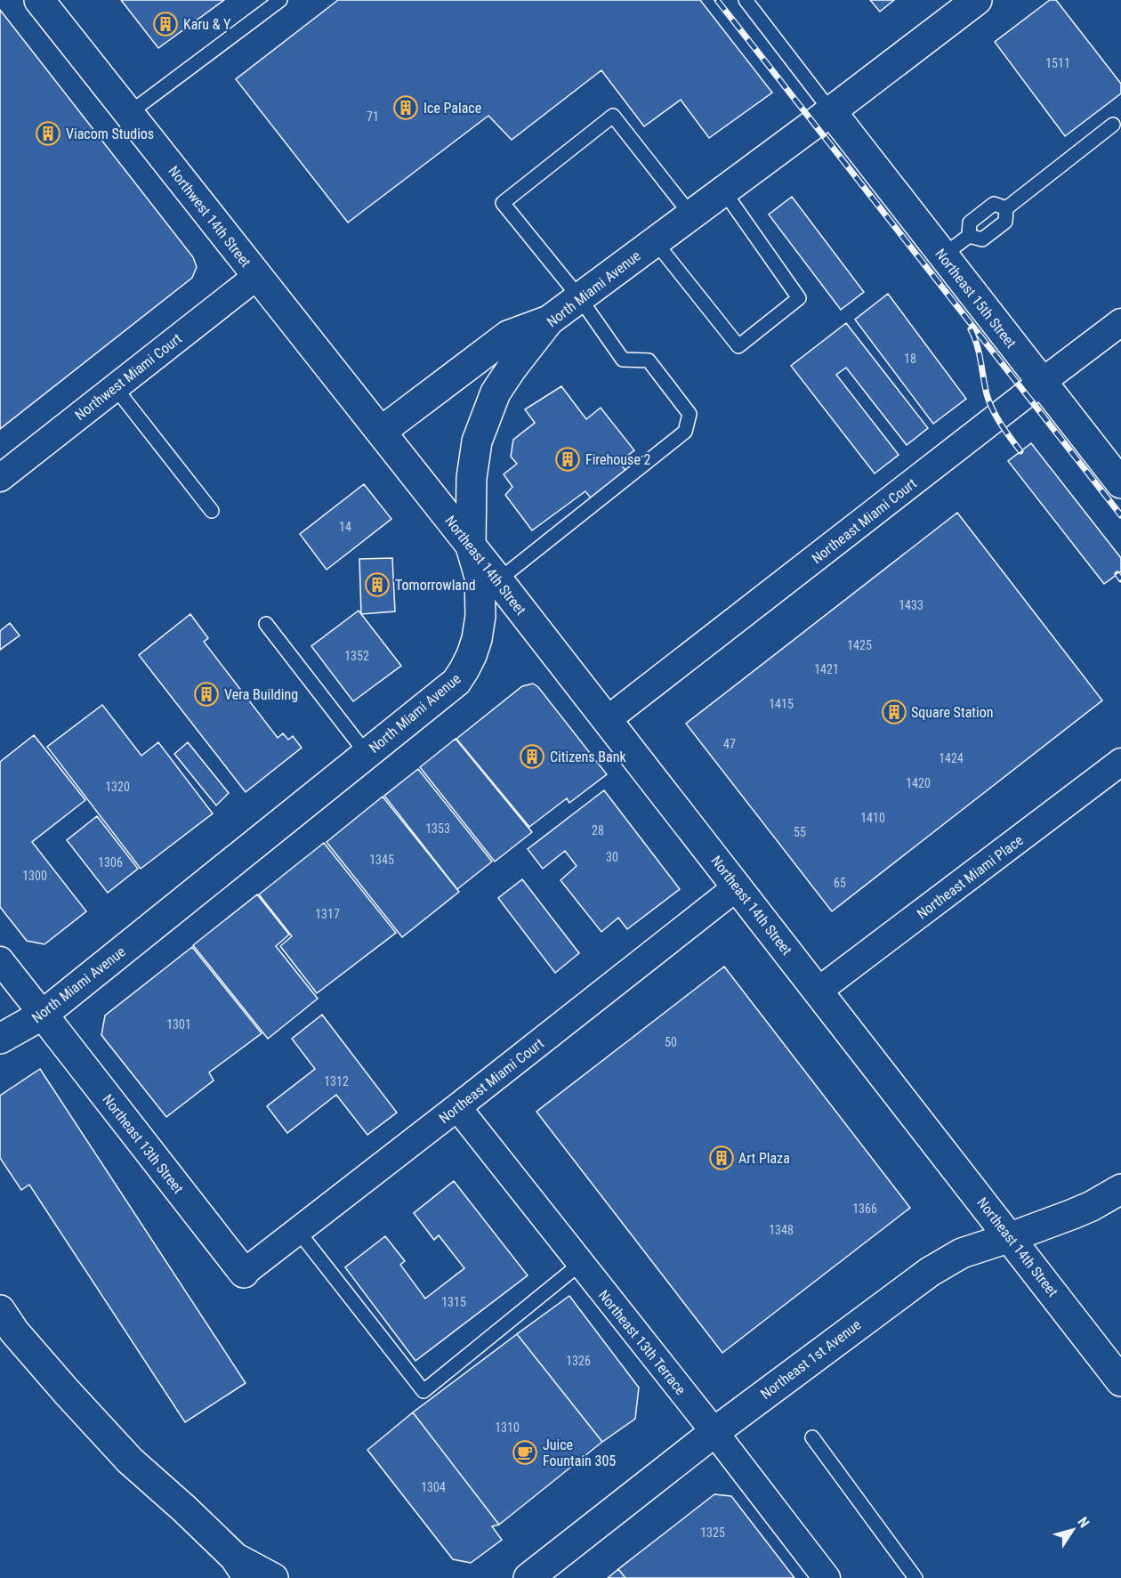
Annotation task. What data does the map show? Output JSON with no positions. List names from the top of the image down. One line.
{"streets":{"main road":["Northwest 14th Street","North Miami Avenue","Northeast 15th Street","Northeast 14th Street","Northeast 13th Street","Northeast 1st Avenue"],"street":["Northwest Miami Court","Northeast Miami Court","Northeast Miami Place","Northeast 13th Terrace"]},"crossings":[["Northwest 14th Street","Northwest Miami Court"],["Northwest 14th Street","Northeast 14th Street"],["North Miami Avenue","Northeast 15th Street"],["North Miami Avenue","Northeast 14th Street"],["North Miami Avenue","Northeast 13th Street"],["Northeast 15th Street","Northeast Miami Court"],["Northeast Miami Court","Northeast 14th Street"],["Northeast Miami Court","Northeast 13th Street"],["Northeast Miami Court","Northeast 13th Terrace"],["Northeast 14th Street","Northeast Miami Place"],["Northeast 14th Street","Northeast 1st Avenue"],["Northeast 13th Terrace","Northeast 1st Avenue"]],"places":{"building":["Karu & Y","Ice Palace","Viacom Studios","Firehouse 2","Tomorrowland","Vera Building","Square Station","Citizens Bank","Art Plaza"],"cafe":["Juice Fountain 305"]},"house_numbers":["1511","71","18","14","1433","1425","1352","1421","1415","47","1424","1420","1320","1410","1353","28","55","30","1345","1306","1300","65","1317","1301","50","1312","1366","1348","1315","1326","1310","1304","1325"],"north":"top right"}
